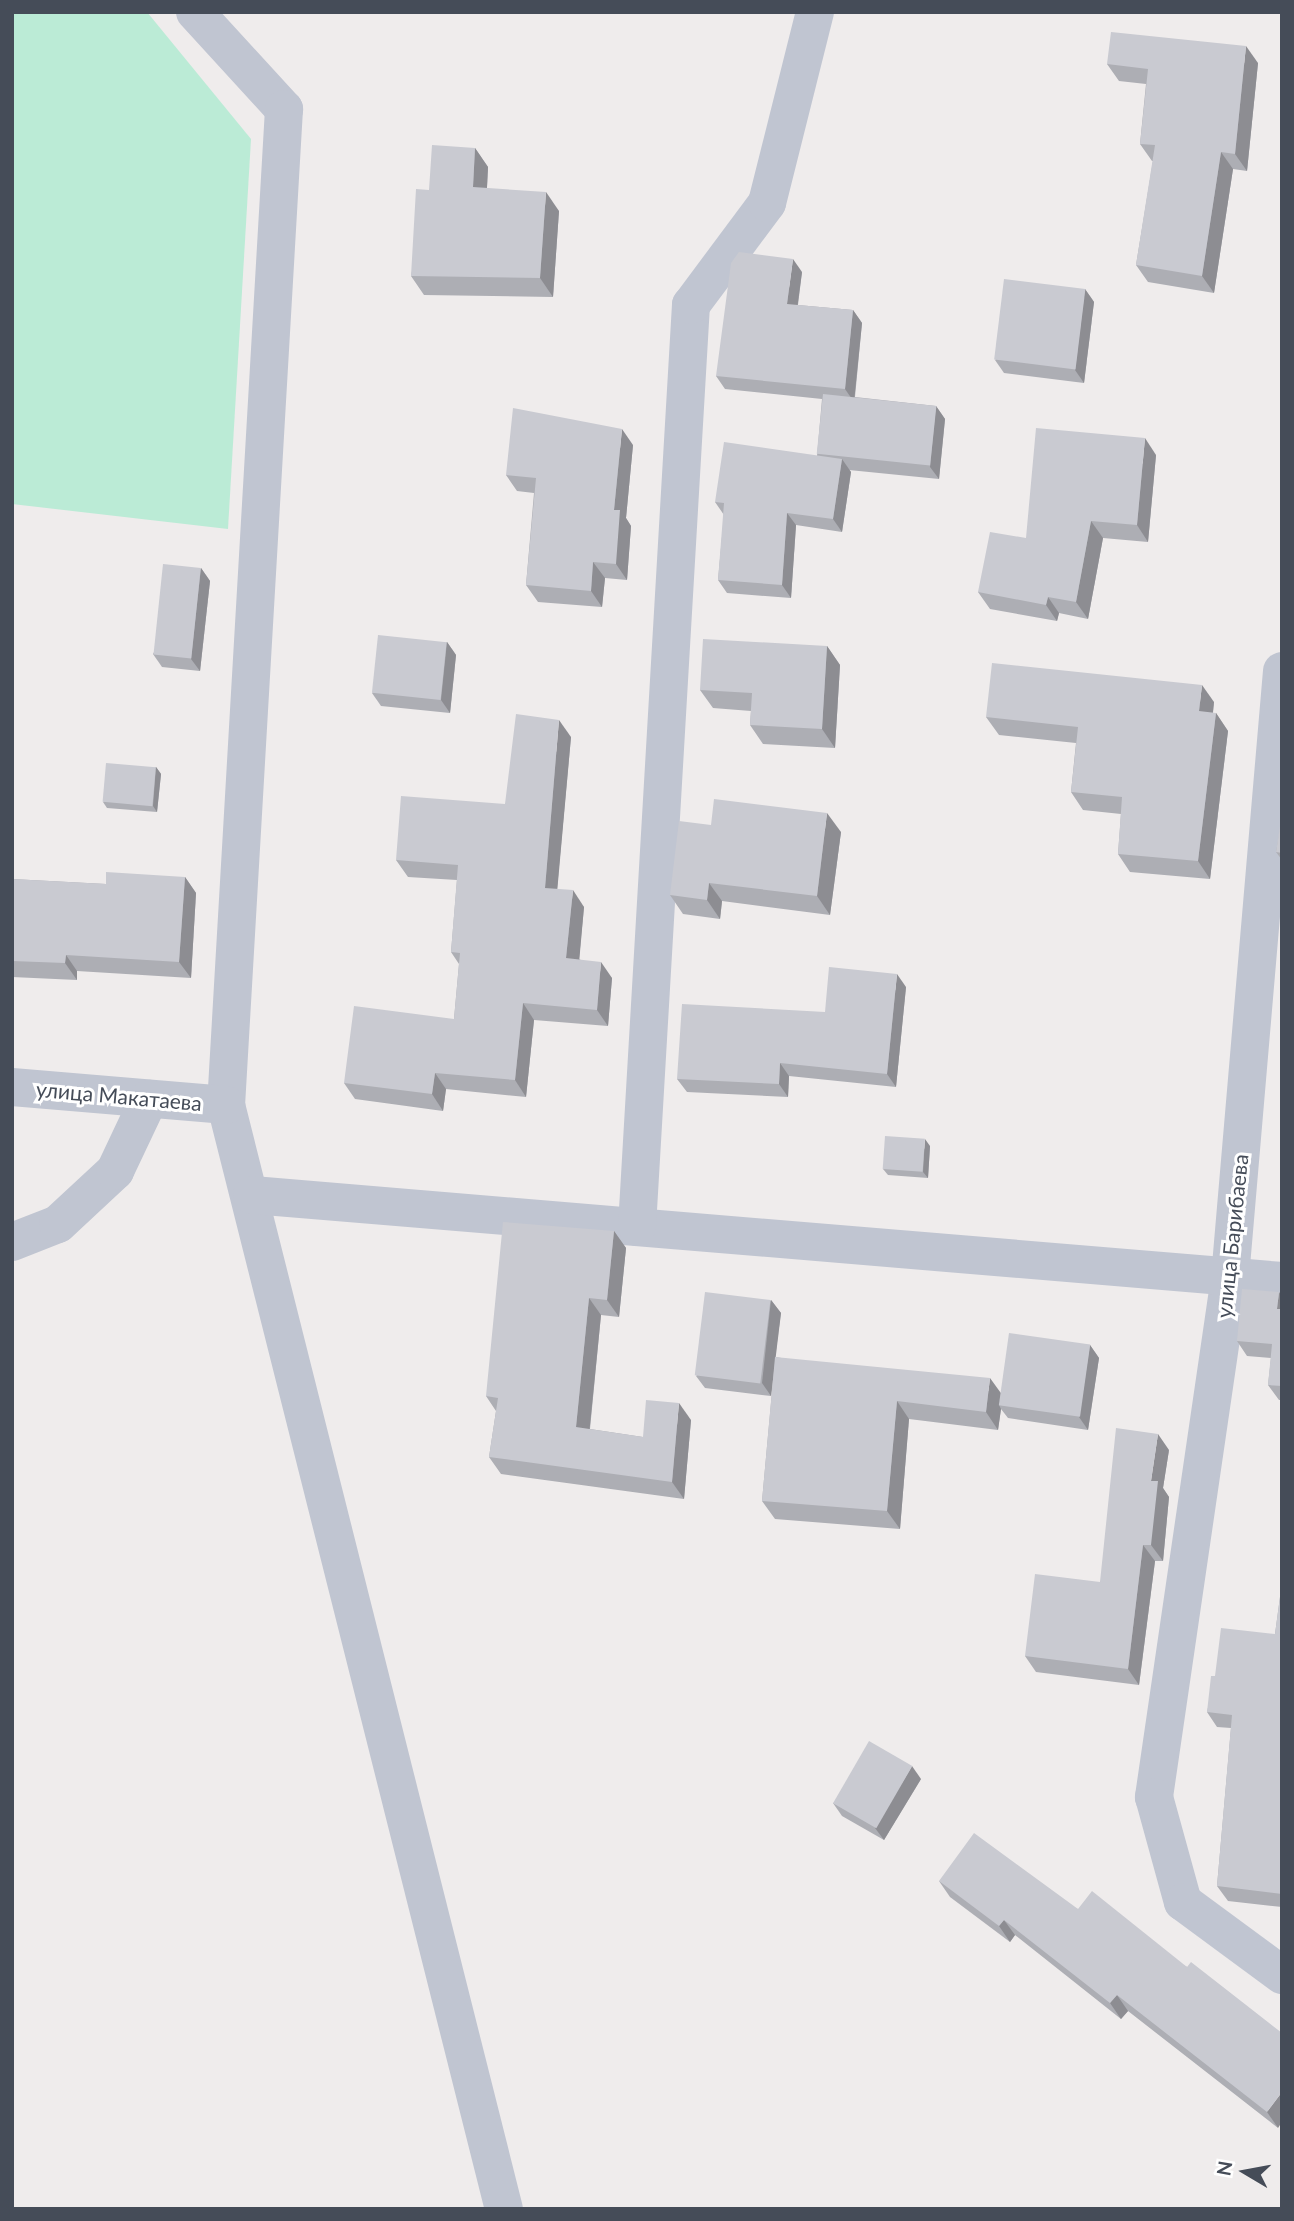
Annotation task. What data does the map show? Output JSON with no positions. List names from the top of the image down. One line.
{"streets":{"street":["улица Макатаева","улица Барибаева"]},"north":"left"}
